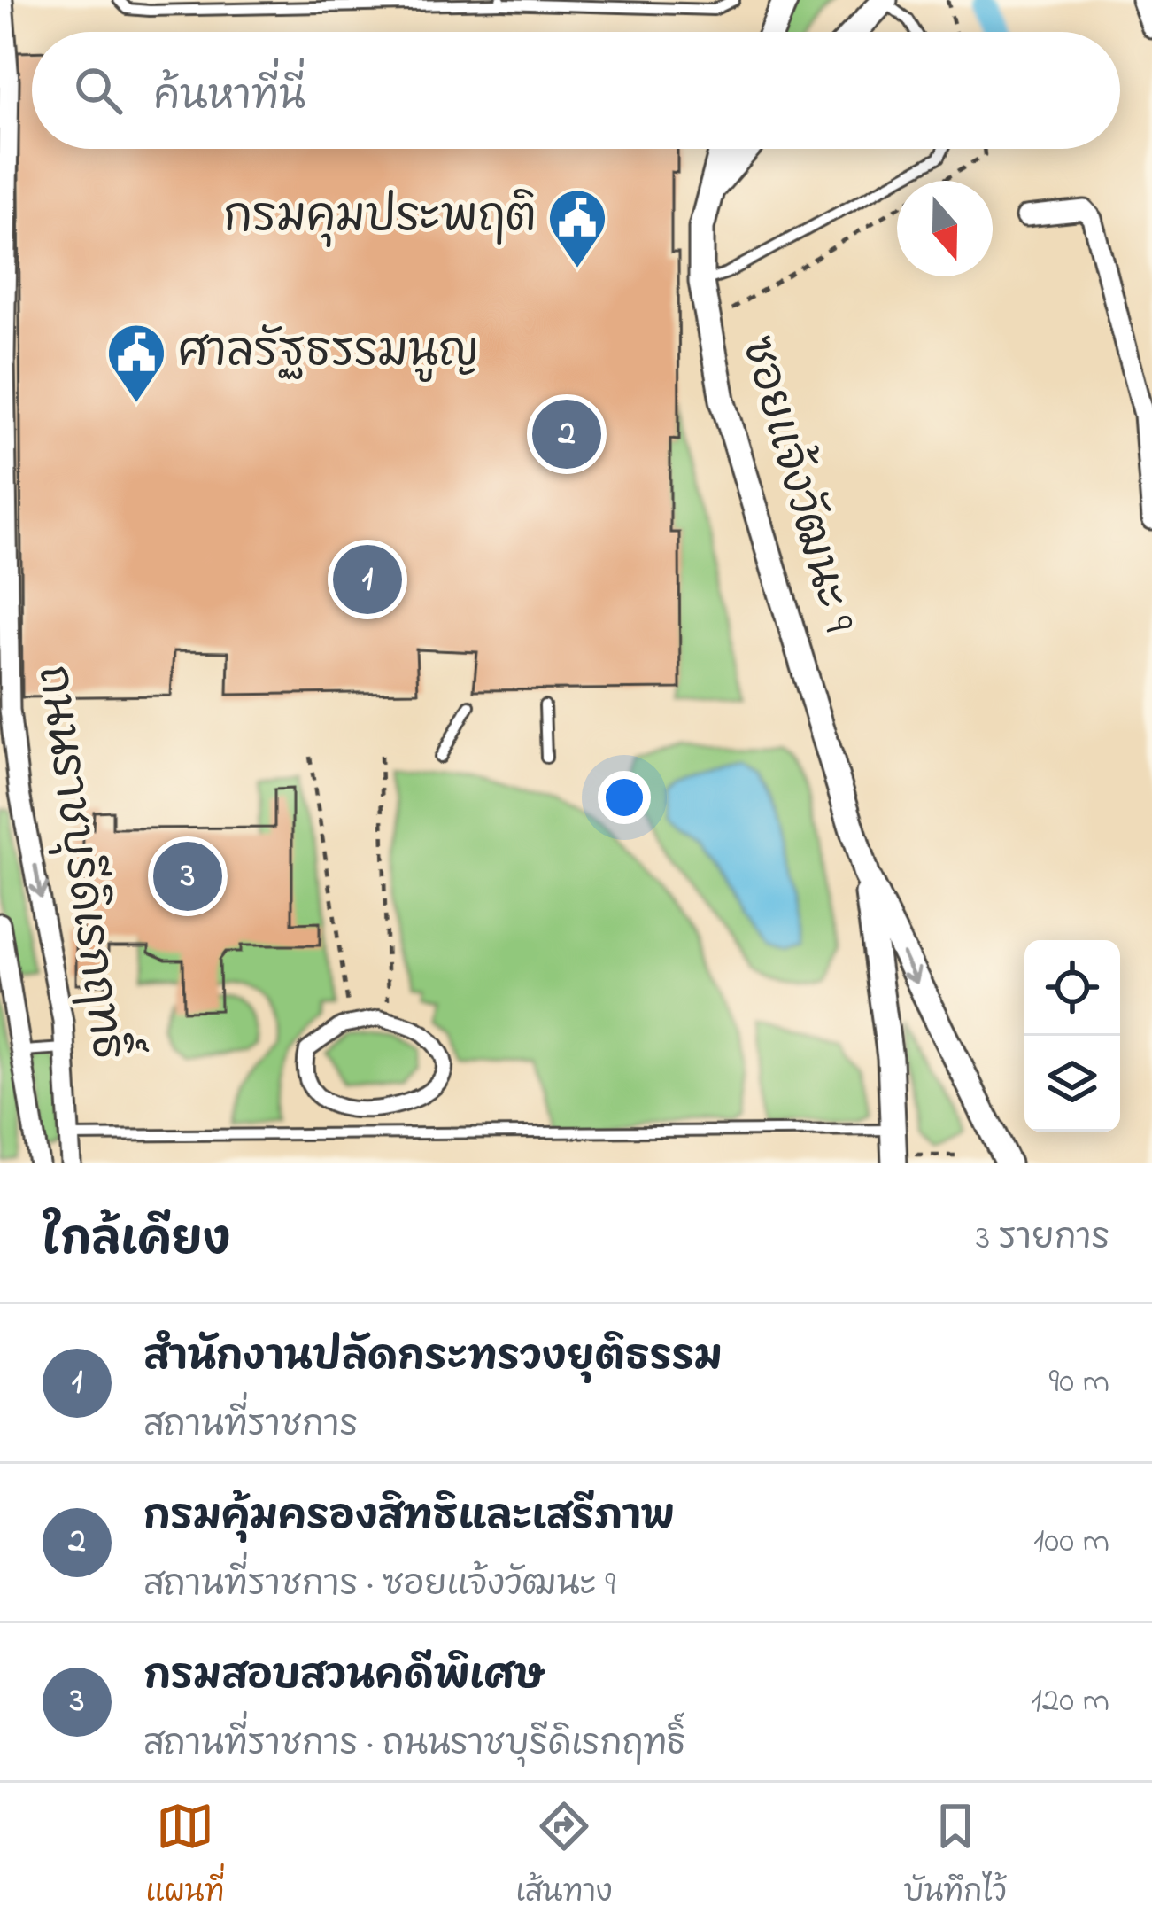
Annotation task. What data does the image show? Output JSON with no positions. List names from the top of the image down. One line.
{"streets":{"street":["ซอยแจ้งวัฒนะ 9","ถนนราชบุรีดิเรกฤทธิ์"]},"places":{"public building":["กรมคุมประพฤติ","ศาลรัฐธรรมนูญ"]},"north":"bottom","page":{"search":"ค้นหาที่นี่","pins":["2","1","3"],"heading":["ใกล้เคียง","3 รายการ"],"list":[{"mark":"1","name":"สำนักงานปลัดกระทรวงยุติธรรม","note":"สถานที่ราชการ","value":"90 m"},{"mark":"2","name":"กรมคุ้มครองสิทธิและเสรีภาพ","note":"สถานที่ราชการ · ซอยแจ้งวัฒนะ 9","value":"100 m"},{"mark":"3","name":"กรมสอบสวนคดีพิเศษ","note":"สถานที่ราชการ · ถนนราชบุรีดิเรกฤทธิ์","value":"120 m"}],"nav":["แผนที่","เส้นทาง","บันทึกไว้"]}}
